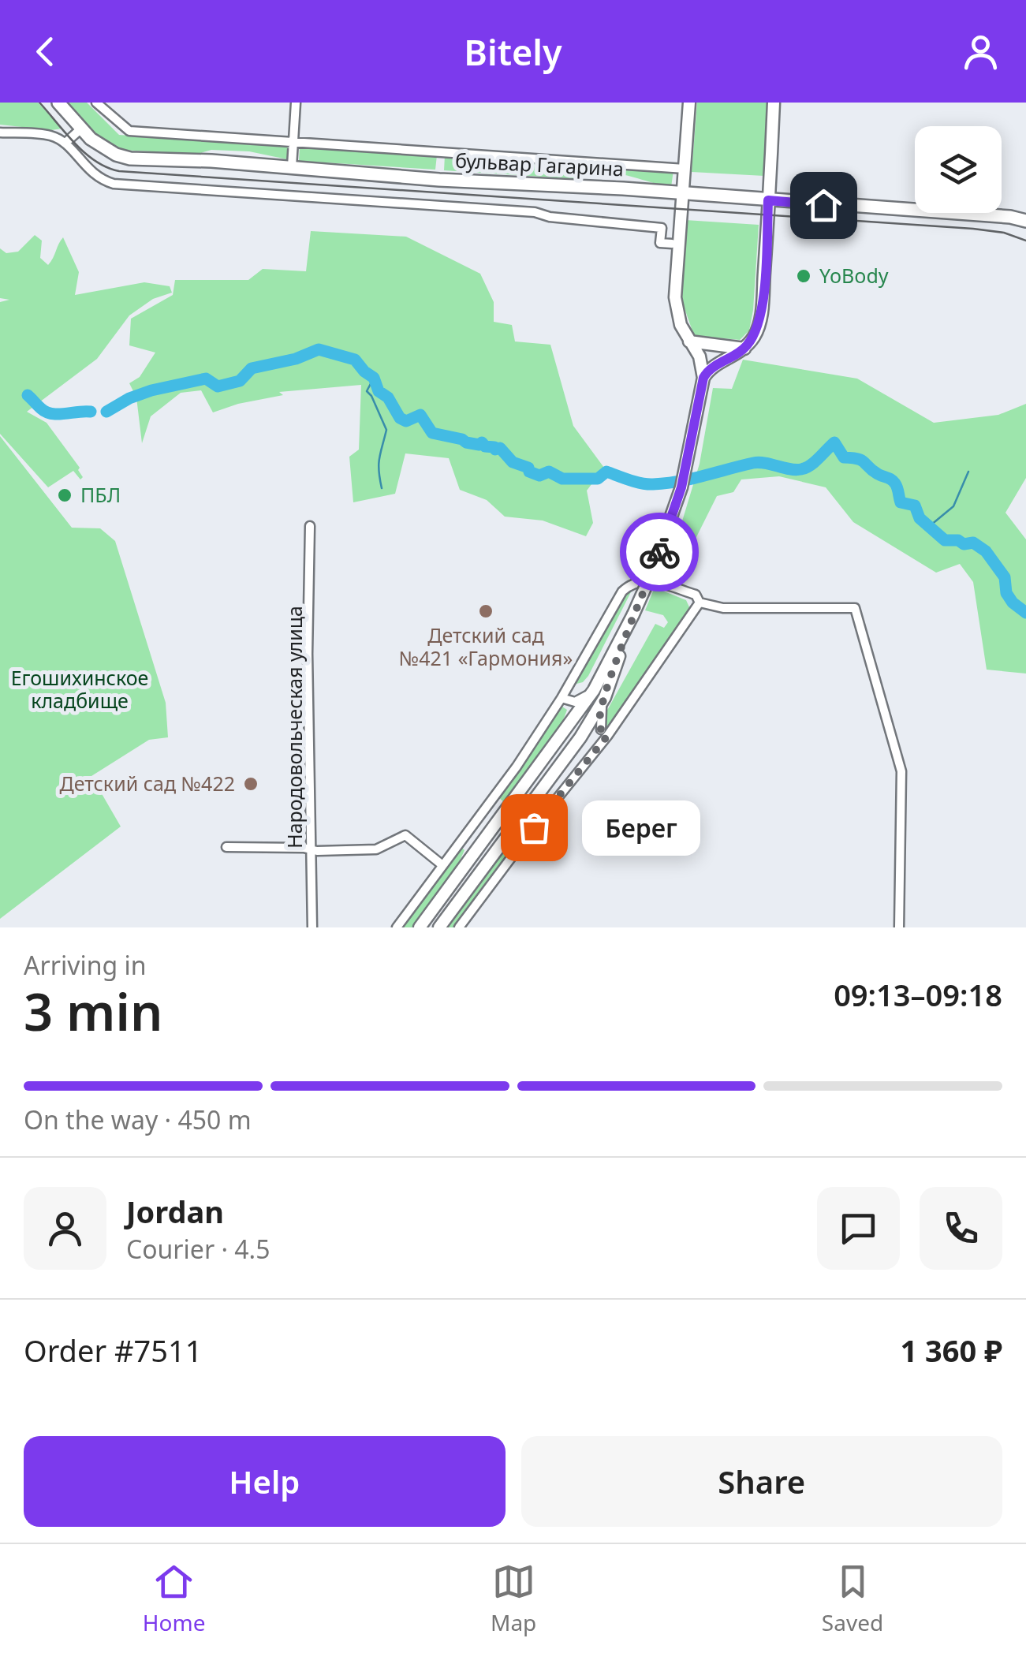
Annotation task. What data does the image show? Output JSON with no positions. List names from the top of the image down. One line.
{"streets":{"main road":["бульвар Гагарина"],"street":["Народовольческая улица"]},"parks":["Егошихинское кладбище"],"places":["YoBody","ПБЛ","Детский сад №421 «Гармония»","Детский сад №422","Берег"],"page":{"header":"Bitely","bubble":"Берег","heading":["3 min","Arriving in","09:13–09:18"],"panel":["Jordan","Courier · 4.5","Order #7511","1 360 ₽"],"bar":"On the way · 450 m","buttons":["Help","Share"],"tabs":["Home","Map","Saved"]}}
